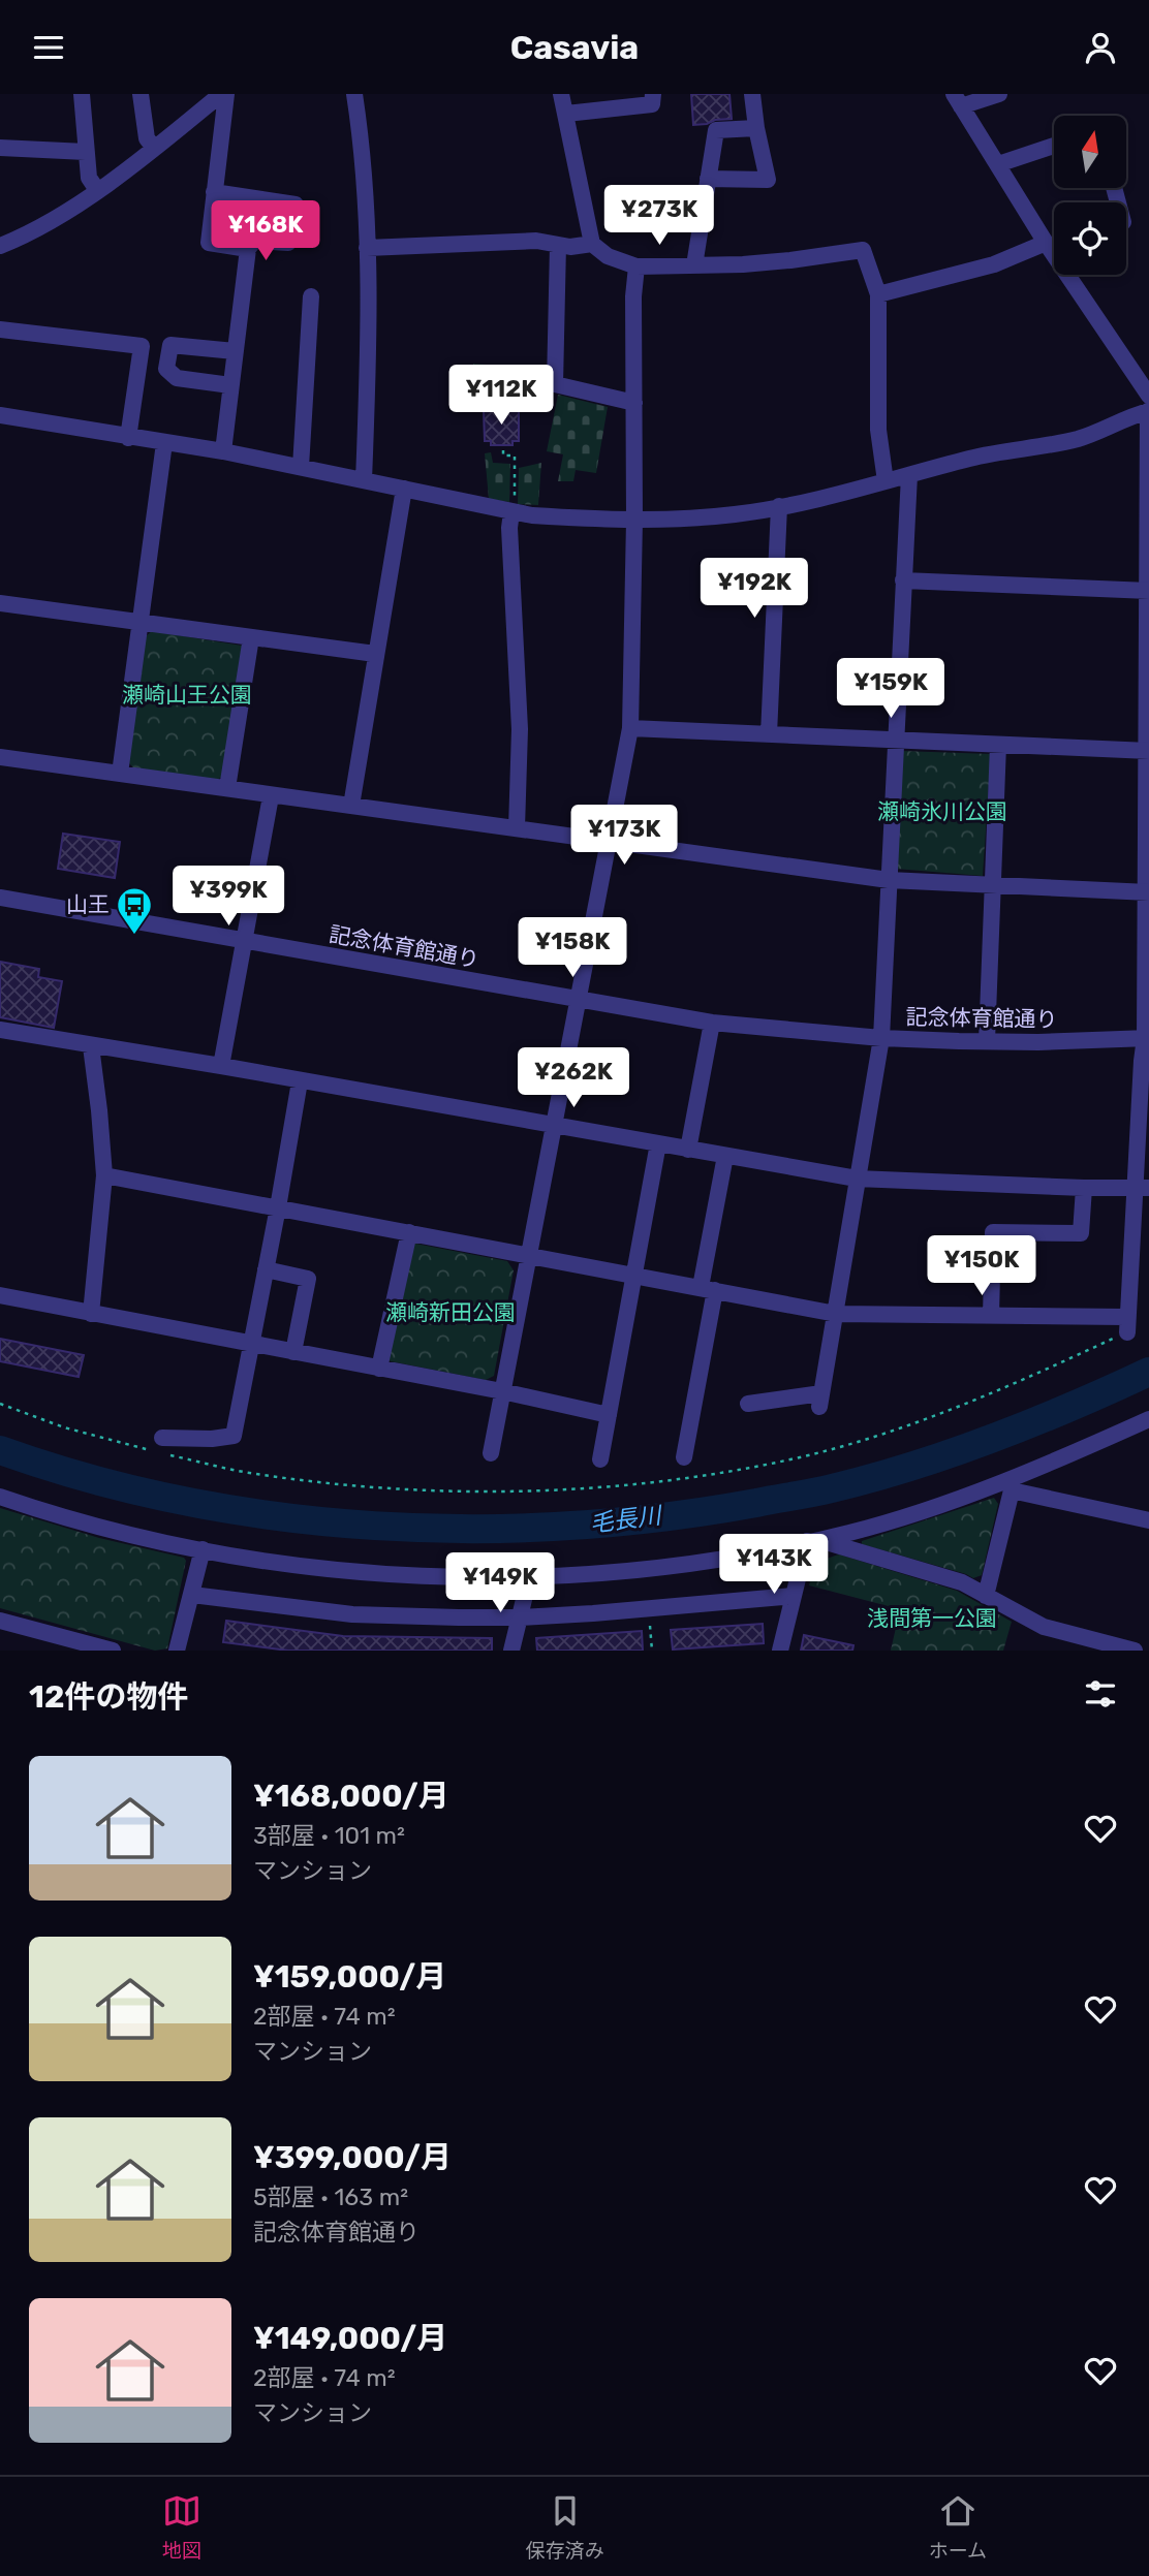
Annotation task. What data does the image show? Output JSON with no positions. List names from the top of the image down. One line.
{"streets":{"street":["記念体育館通り"]},"water":["毛長川"],"parks":["瀬崎山王公園","瀬崎氷川公園","瀬崎新田公園","浅間第一公園"],"places":{"bus stop":["山王"]},"north":"top","page":{"header":"Casavia","price":["¥273K","¥168K","¥112K","¥192K","¥159K","¥173K","¥399K","¥158K","¥262K","¥150K","¥143K","¥149K"],"heading":"12件の物件","list":[{"name":"¥168,000/月","note":"3部屋 · 101 m² · マンション"},{"name":"¥159,000/月","note":"2部屋 · 74 m² · マンション"},{"name":"¥399,000/月","note":"5部屋 · 163 m² · 記念体育館通り"},{"name":"¥149,000/月","note":"2部屋 · 74 m² · マンション"}],"tabs":["地図","保存済み","ホーム"]}}
